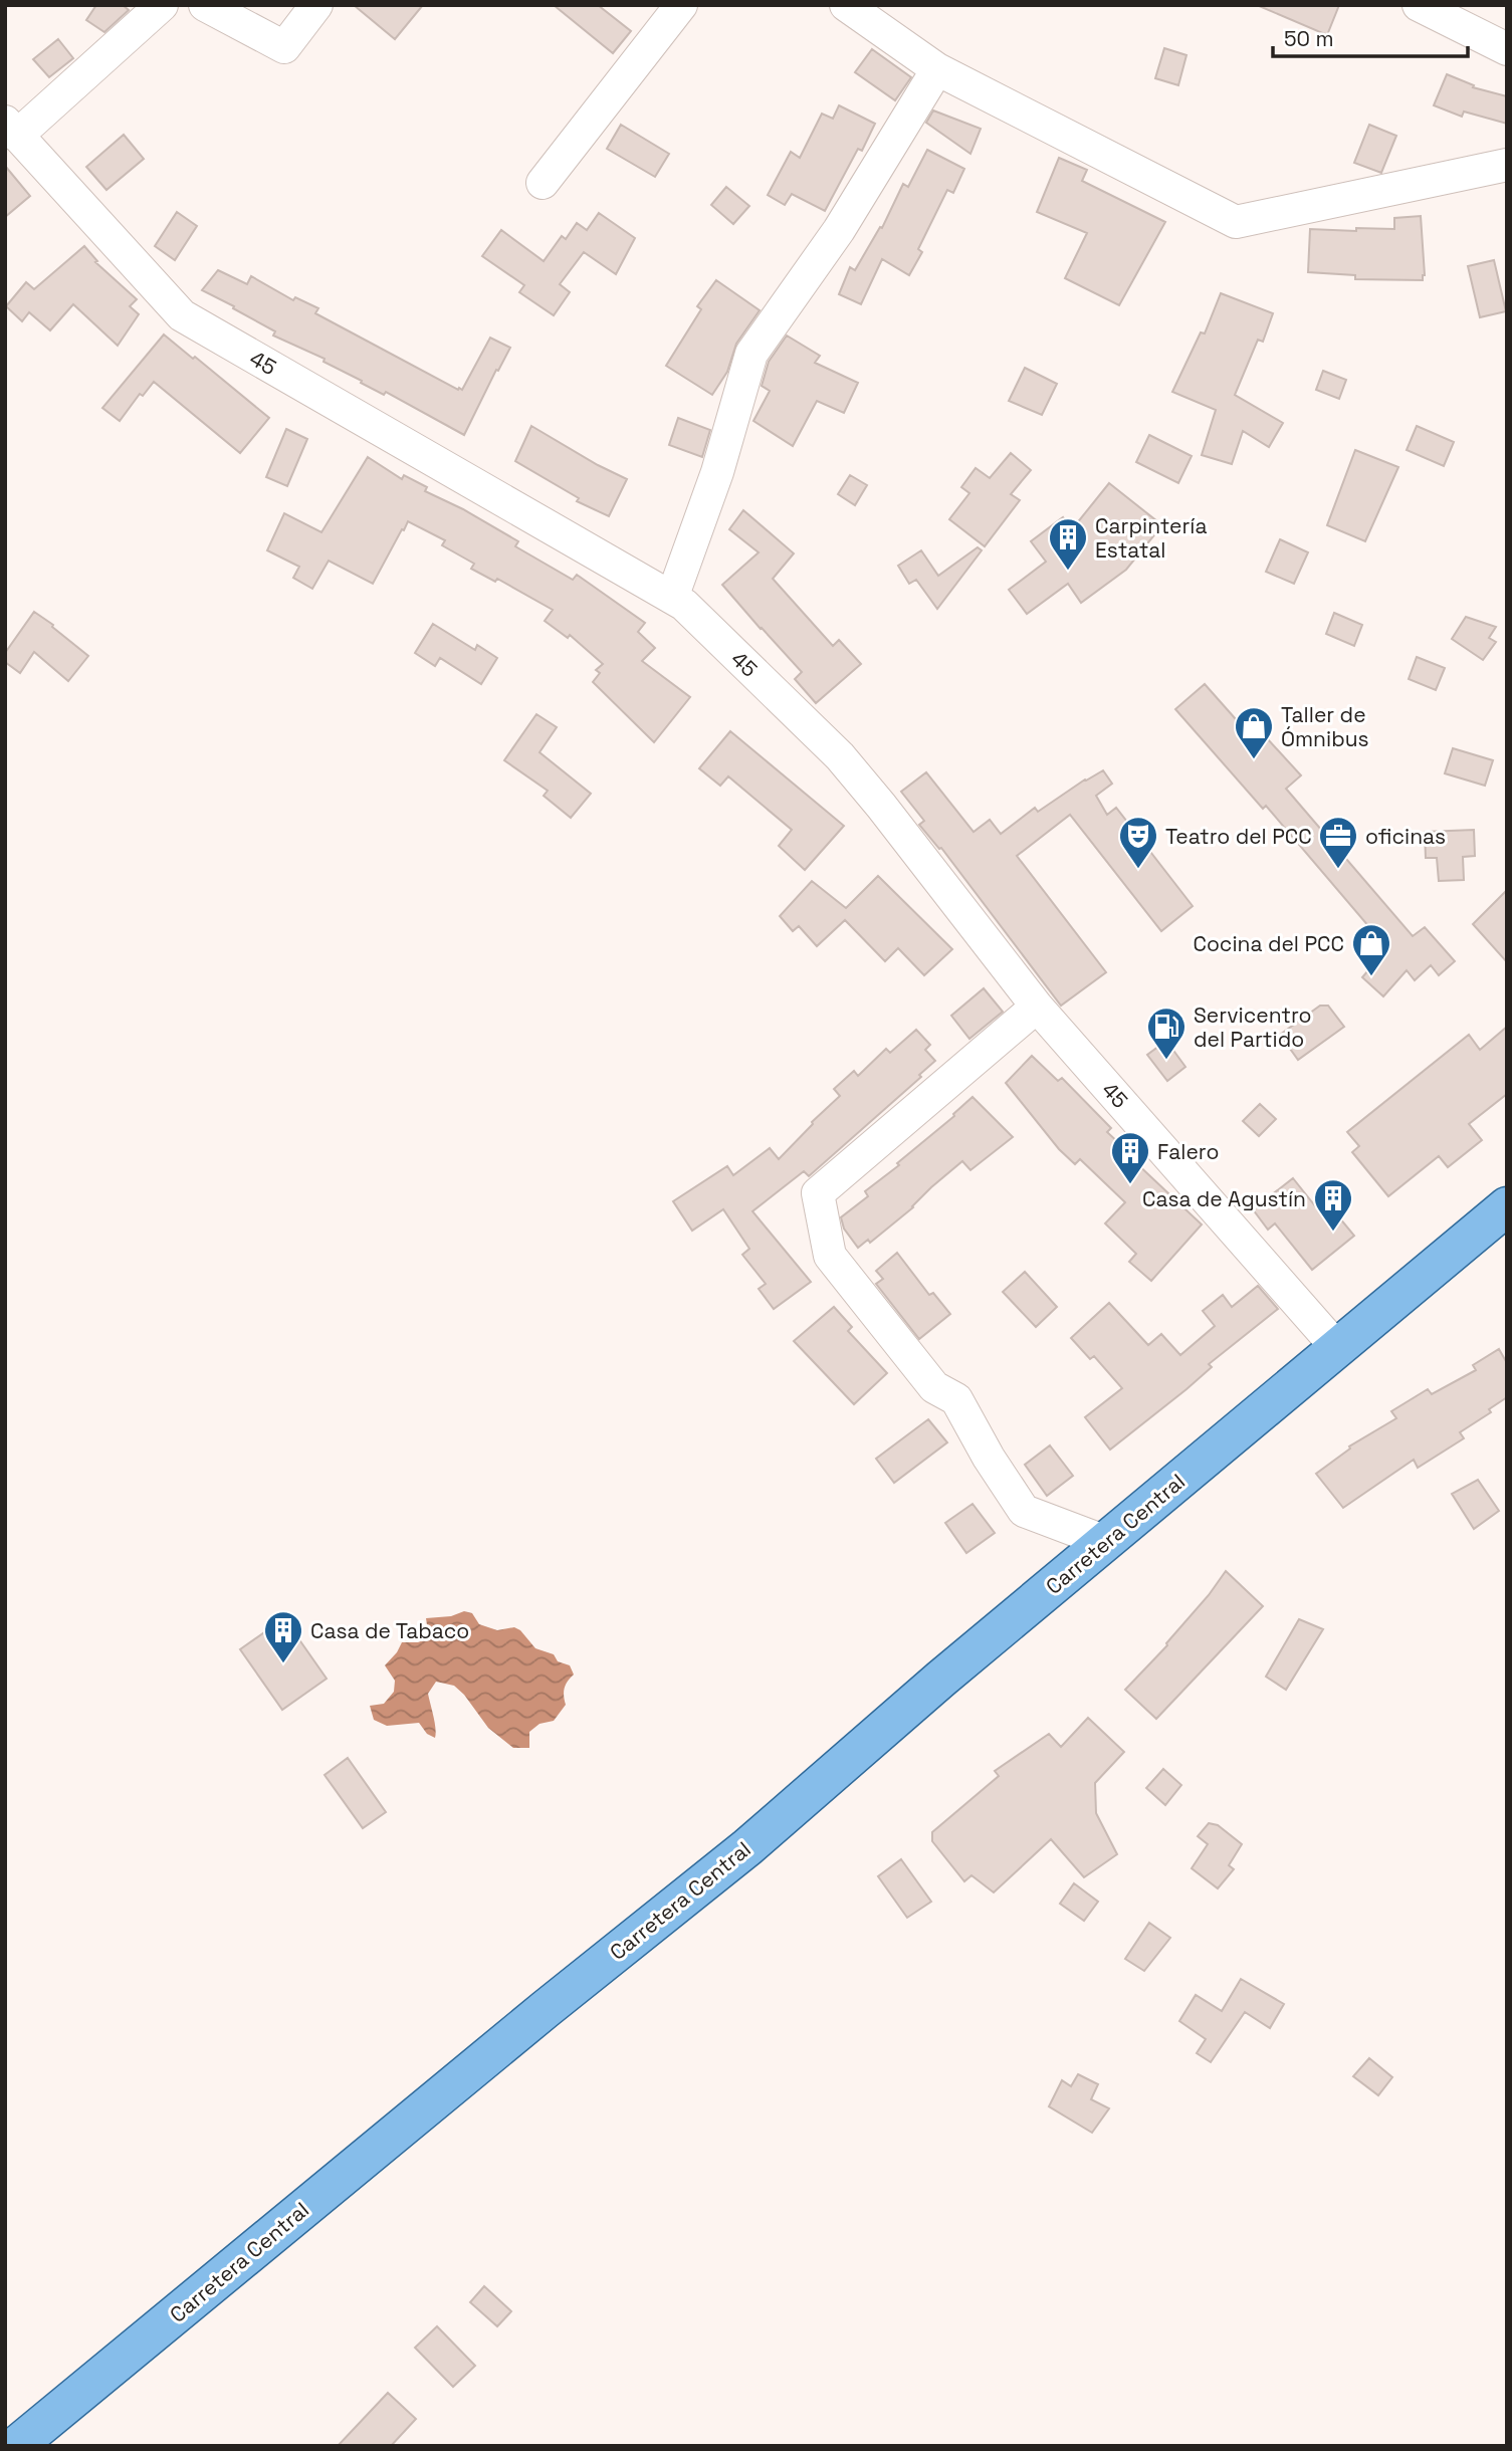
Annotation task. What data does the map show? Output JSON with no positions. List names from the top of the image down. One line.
{"streets":{"main road":["Carretera Central"],"street":["45"]},"crossings":[["45","Carretera Central"]],"places":{"building":["Carpintería Estatal","Falero","Casa de Agustín","Casa de Tabaco"],"shop":["Taller de Ómnibus","Cocina del PCC"],"theatre":["Teatro del PCC"],"office":["oficinas"],"fuel station":["Servicentro del Partido"]},"scale_bar":"50 m"}
